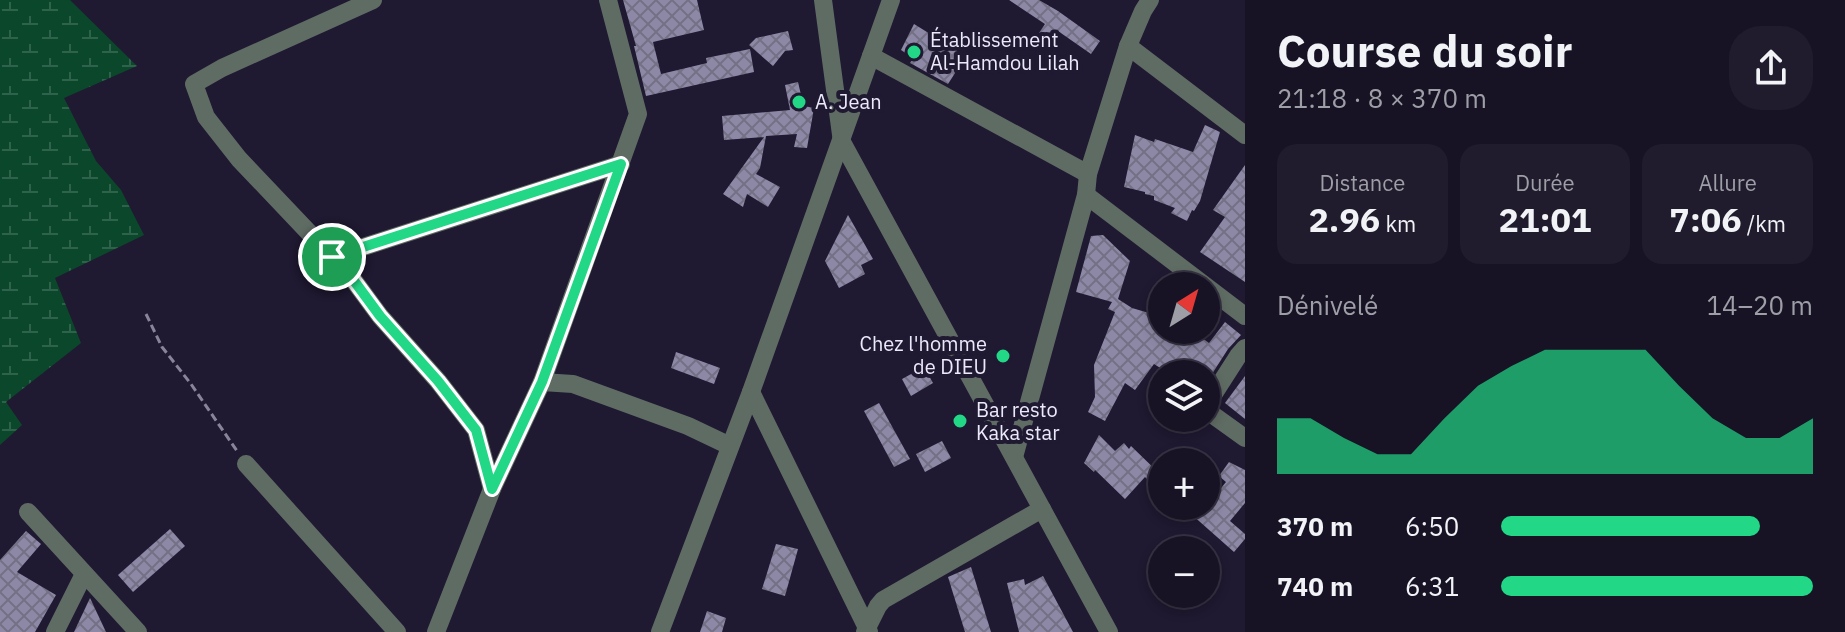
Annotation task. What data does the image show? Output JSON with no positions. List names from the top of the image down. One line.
{"places":["Établissement Al-Hamdou Lilah","A. Jean","Chez l'homme de DIEU","Bar resto Kaka star"],"north":"top right","page":{"heading":["Course du soir","21:18 · 8 × 370 m"],"stats":[["Distance","2.96 km"],["Durée","21:01"],["Allure","7:06 /km"]],"map_buttons":["+","−"],"chart":["Dénivelé","14–20 m"],"list":[{"name":"370 m","note":"6:50"},{"name":"740 m","note":"6:31"}]}}
